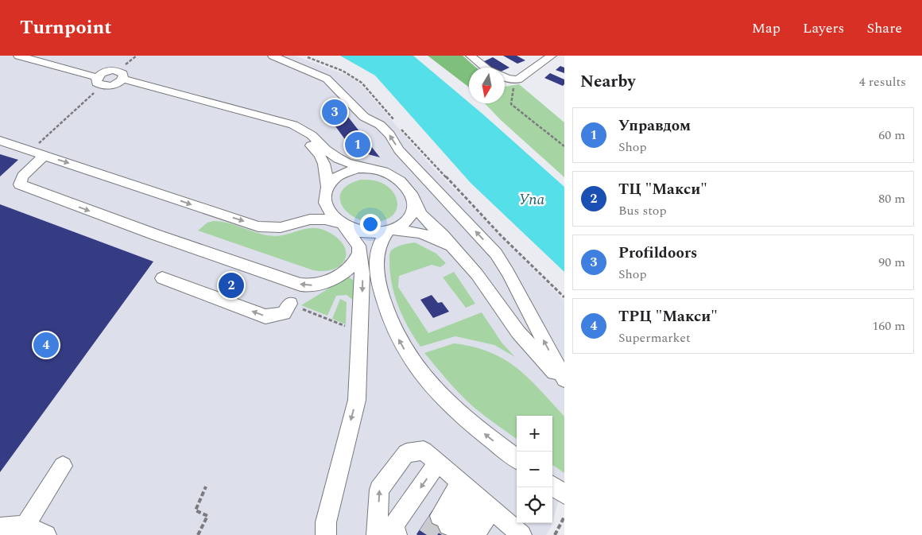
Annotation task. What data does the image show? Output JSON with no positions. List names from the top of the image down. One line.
{"water":["Упа"],"north":"bottom","page":{"header":"Turnpoint","nav":["Map","Layers","Share"],"heading":["Nearby","4 results"],"pins":["3","1","2","4"],"list":[{"mark":"1","name":"Управдом","note":"Shop","value":"60 m"},{"mark":"2","name":"ТЦ \"Макси\"","note":"Bus stop","value":"80 m"},{"mark":"3","name":"Profildoors","note":"Shop","value":"90 m"},{"mark":"4","name":"ТРЦ \"Макси\"","note":"Supermarket","value":"160 m"}],"map_buttons":["+","−"]}}
